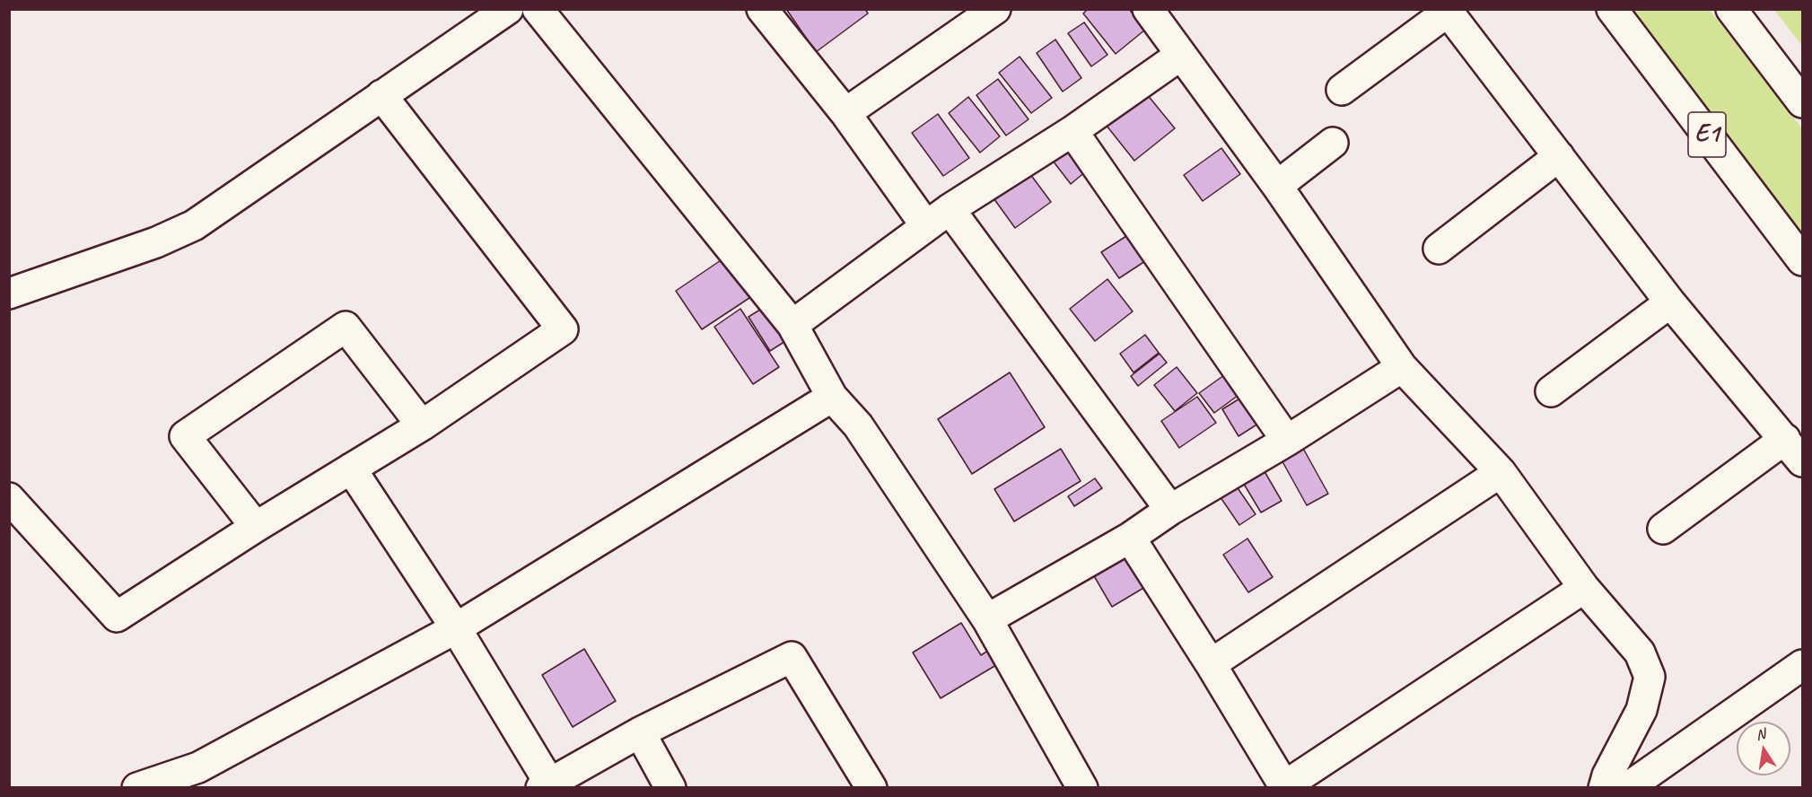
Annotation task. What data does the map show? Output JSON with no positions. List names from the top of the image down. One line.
{"streets":{"main road":["E1"]},"north":"top"}
